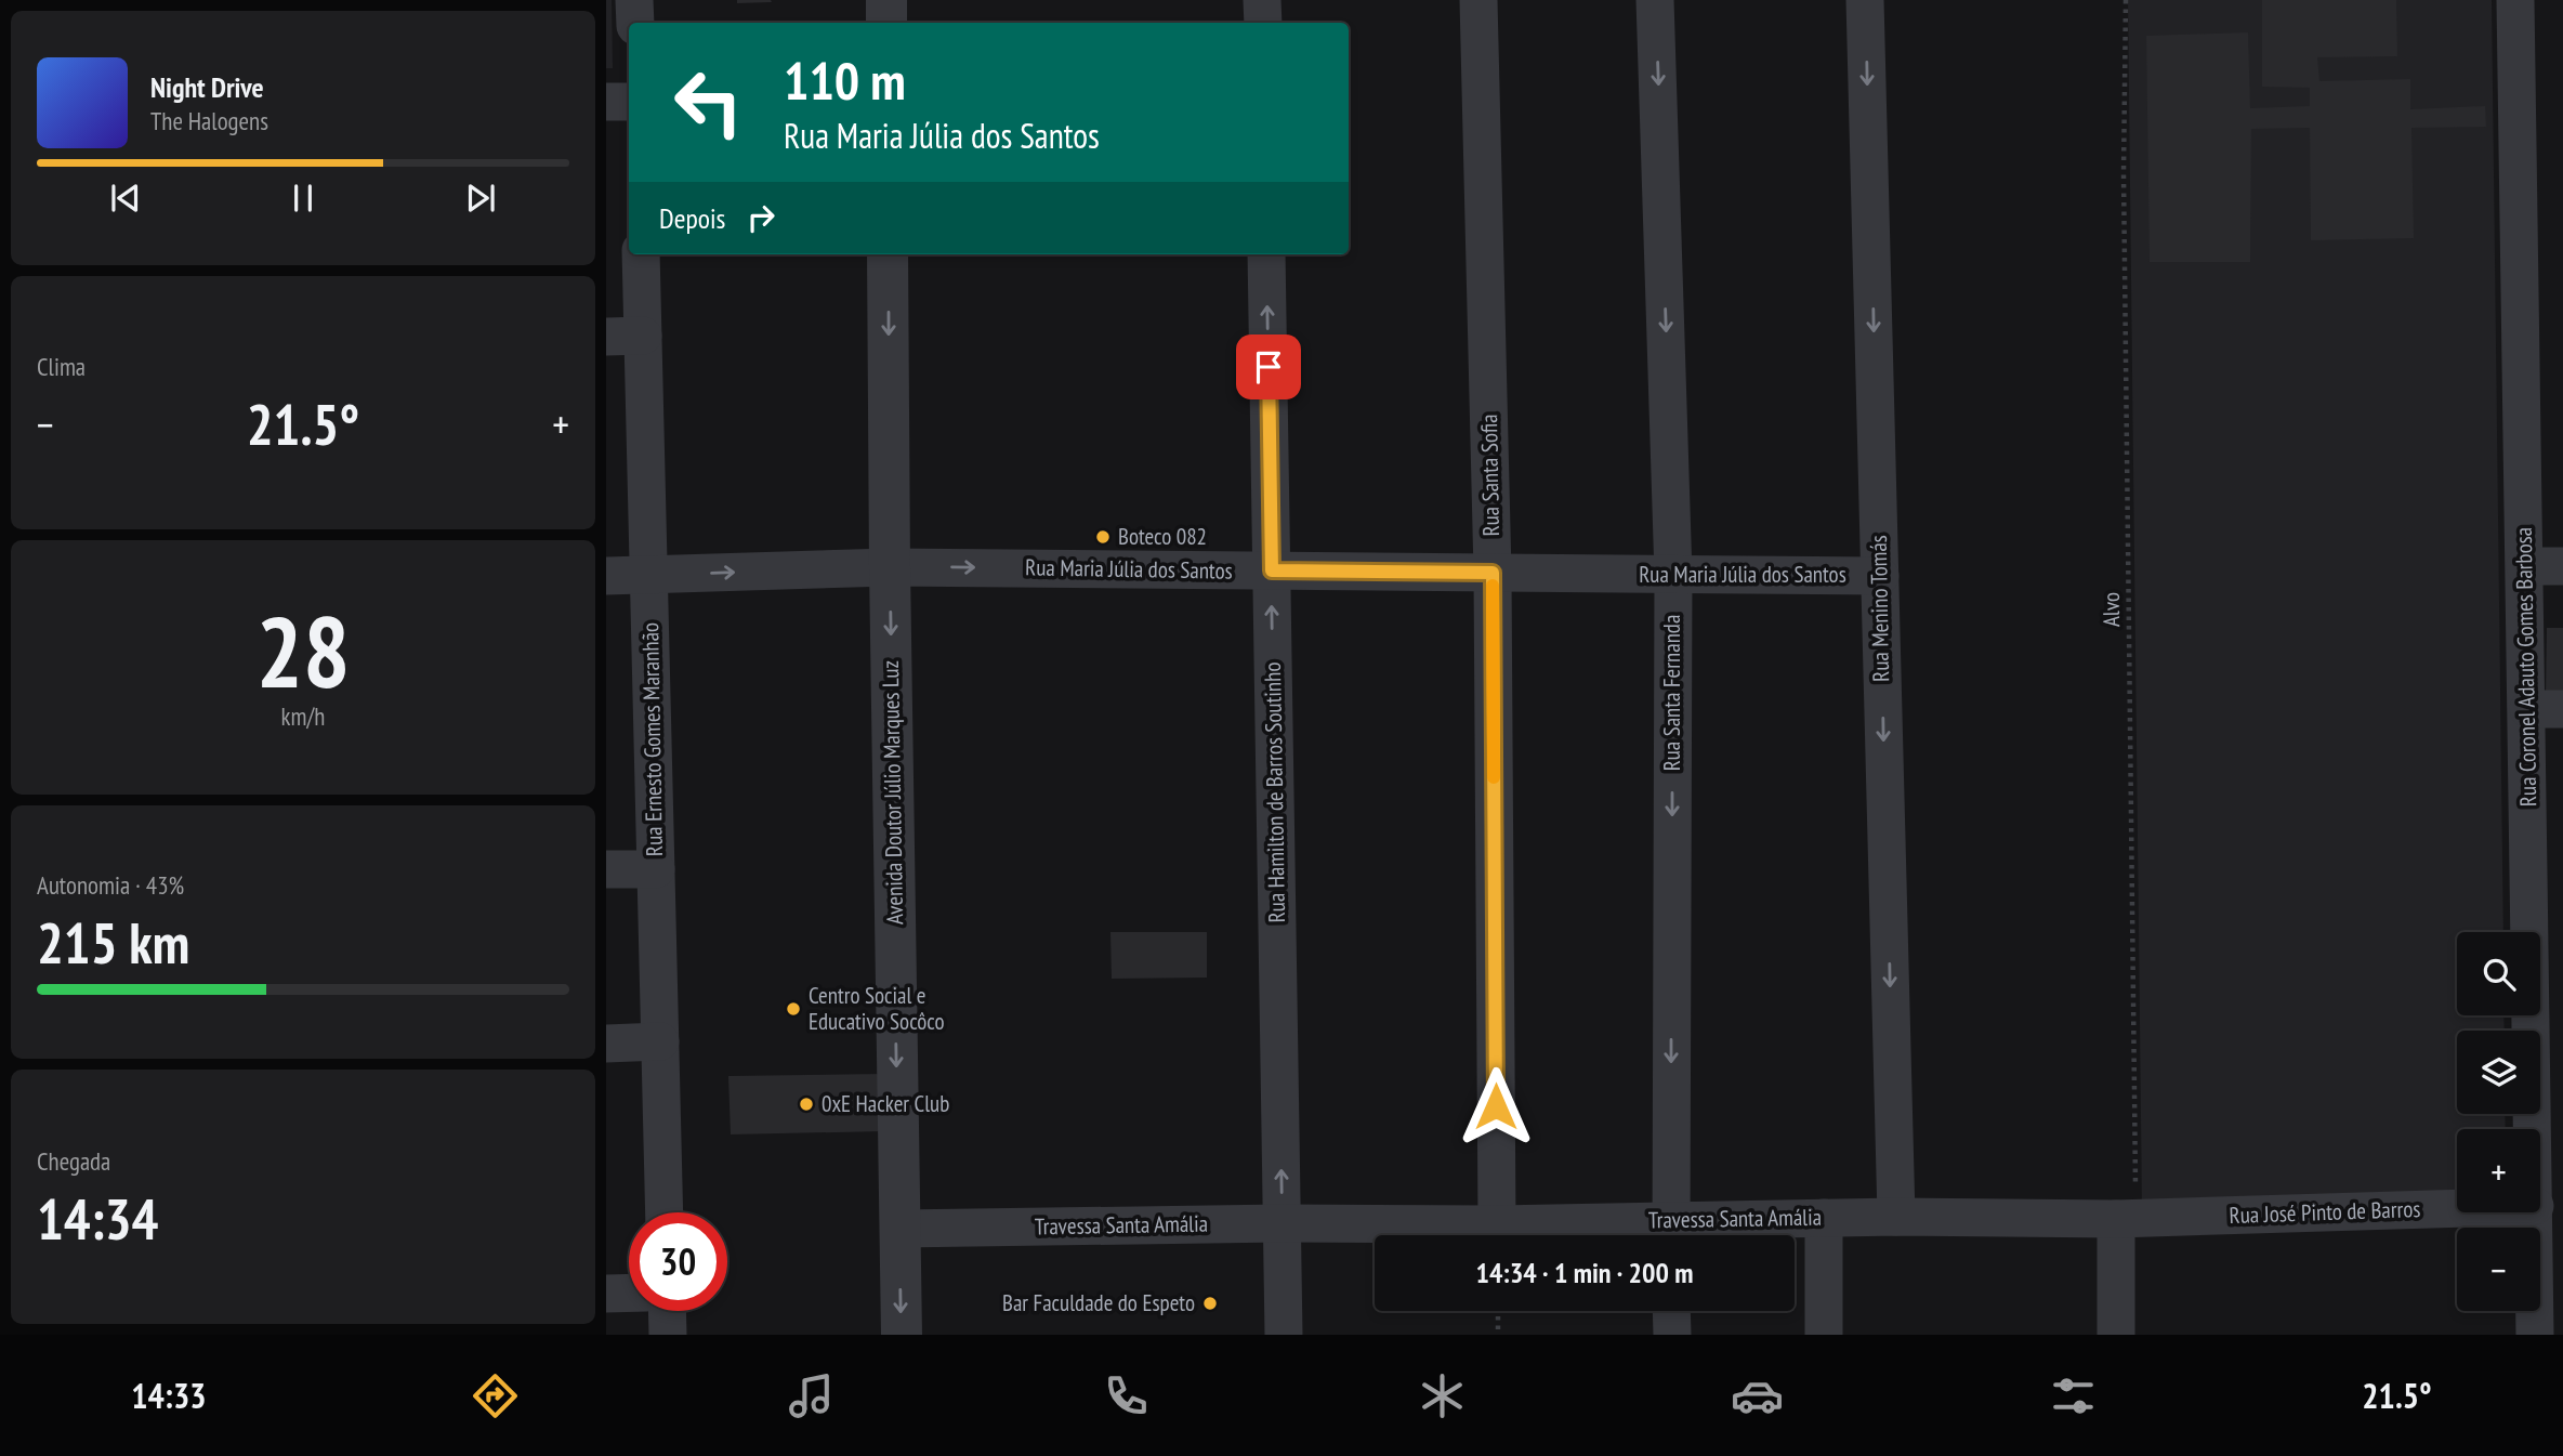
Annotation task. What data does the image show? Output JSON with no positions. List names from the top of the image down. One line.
{"streets":{"street":["Rua Santa Sofia","Rua Maria Júlia dos Santos","Rua Menino Tomás","Rua Coronel Adauto Gomes Barbosa","Rua Santa Fernanda","Rua Ernesto Gomes Maranhão","Avenida Doutor Júlio Marques Luz","Rua Hamilton de Barros Soutinho","Rua José Pinto de Barros","Travessa Santa Amália"],"path":["Alvo"]},"crossings":[["Rua Santa Sofia","Rua Maria Júlia dos Santos"],["Rua Santa Sofia","Travessa Santa Amália"],["Rua Maria Júlia dos Santos","Rua Menino Tomás"],["Rua Maria Júlia dos Santos","Rua Santa Fernanda"],["Rua Maria Júlia dos Santos","Rua Ernesto Gomes Maranhão"],["Rua Maria Júlia dos Santos","Avenida Doutor Júlio Marques Luz"],["Rua Maria Júlia dos Santos","Rua Hamilton de Barros Soutinho"],["Rua Menino Tomás","Travessa Santa Amália"],["Alvo","Rua José Pinto de Barros"],["Alvo","Travessa Santa Amália"],["Rua Coronel Adauto Gomes Barbosa","Rua José Pinto de Barros"],["Rua Santa Fernanda","Travessa Santa Amália"],["Avenida Doutor Júlio Marques Luz","Travessa Santa Amália"],["Rua Hamilton de Barros Soutinho","Travessa Santa Amália"],["Rua José Pinto de Barros","Travessa Santa Amália"]],"one_way":["Rua Maria Júlia dos Santos","Rua Menino Tomás","Rua Santa Fernanda","Avenida Doutor Júlio Marques Luz","Rua Hamilton de Barros Soutinho"],"places":["Boteco 082","Centro Social e Educativo Socôco","0xE Hacker Club","Bar Faculdade do Espeto"],"page":{"turn":["110 m","Rua Maria Júlia dos Santos"],"song":["Night Drive","The Halogens"],"then":"Depois","tile":["Clima",["28","km/h"],["Autonomia · 43%","215 km"],["Chegada","14:34"]],"heat":["−","21.5°","+"],"map_buttons":["+","−"],"limit":"30","trip":"14:34 · 1 min · 200 m","tabs":["14:33","21.5°"]}}
